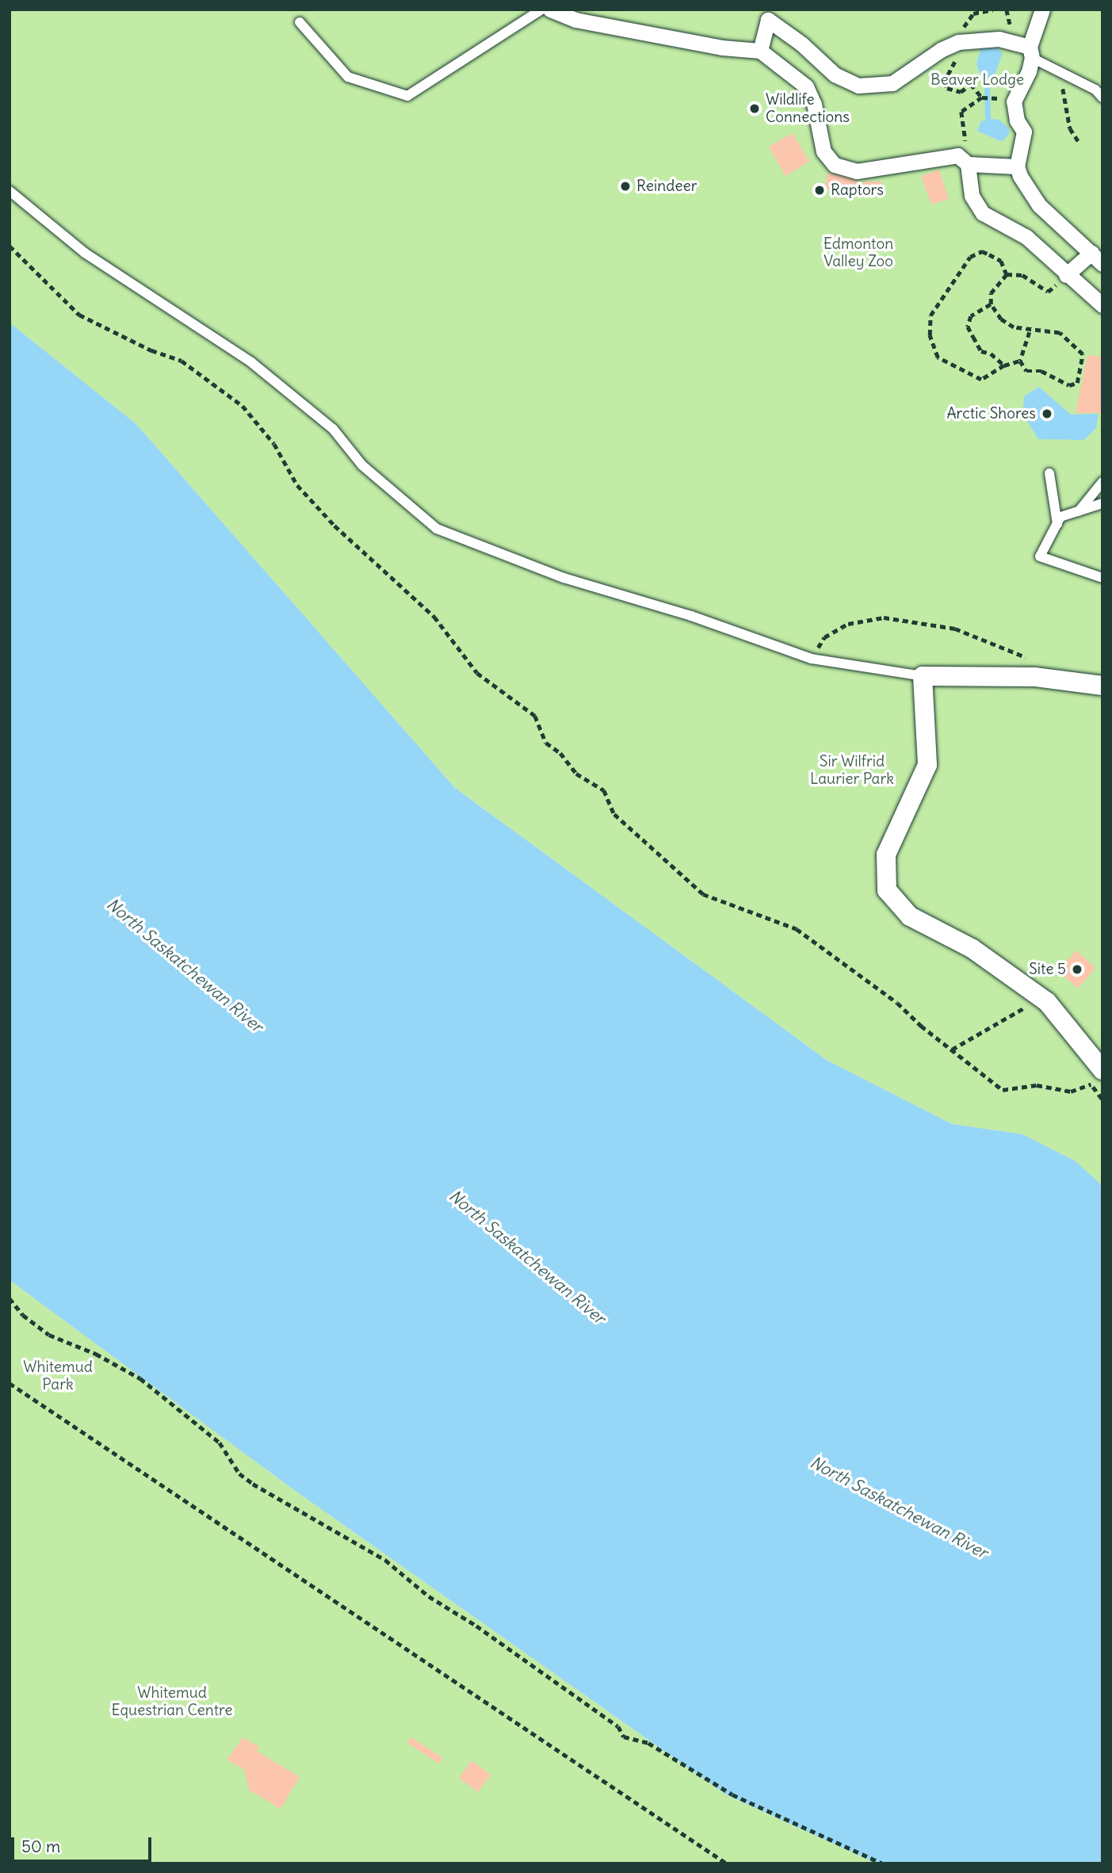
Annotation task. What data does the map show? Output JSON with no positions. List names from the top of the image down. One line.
{"water":["North Saskatchewan River"],"parks":["Beaver Lodge","Edmonton Valley Zoo","Sir Wilfrid Laurier Park","Whitemud Park","Whitemud Equestrian Centre"],"places":["Wildlife Connections","Reindeer","Raptors","Arctic Shores","Site 5"],"scale_bar":"50 m"}
